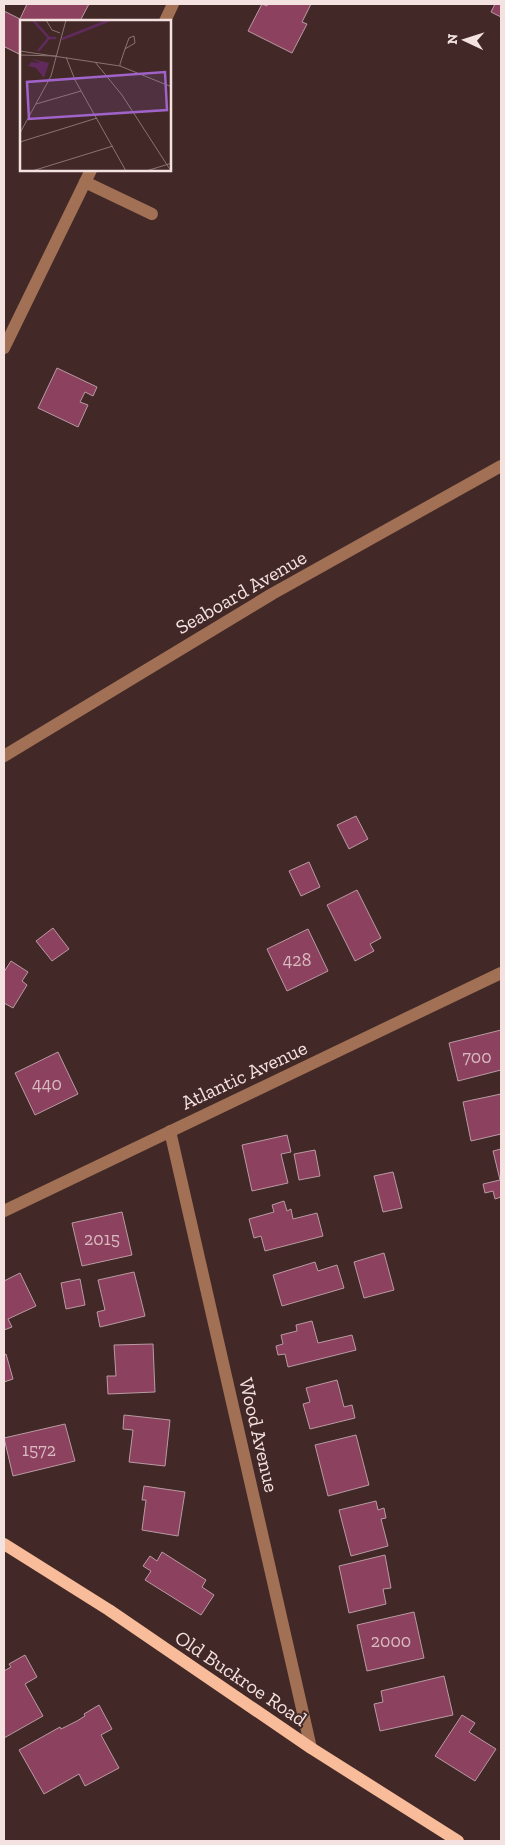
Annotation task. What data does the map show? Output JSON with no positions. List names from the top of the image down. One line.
{"streets":{"main road":["Old Buckroe Road"],"street":["Seaboard Avenue","Atlantic Avenue","Wood Avenue"]},"crossings":[["Atlantic Avenue","Wood Avenue"],["Wood Avenue","Old Buckroe Road"]],"house_numbers":["428","700","440","2015","1572","2000"],"north":"left"}
